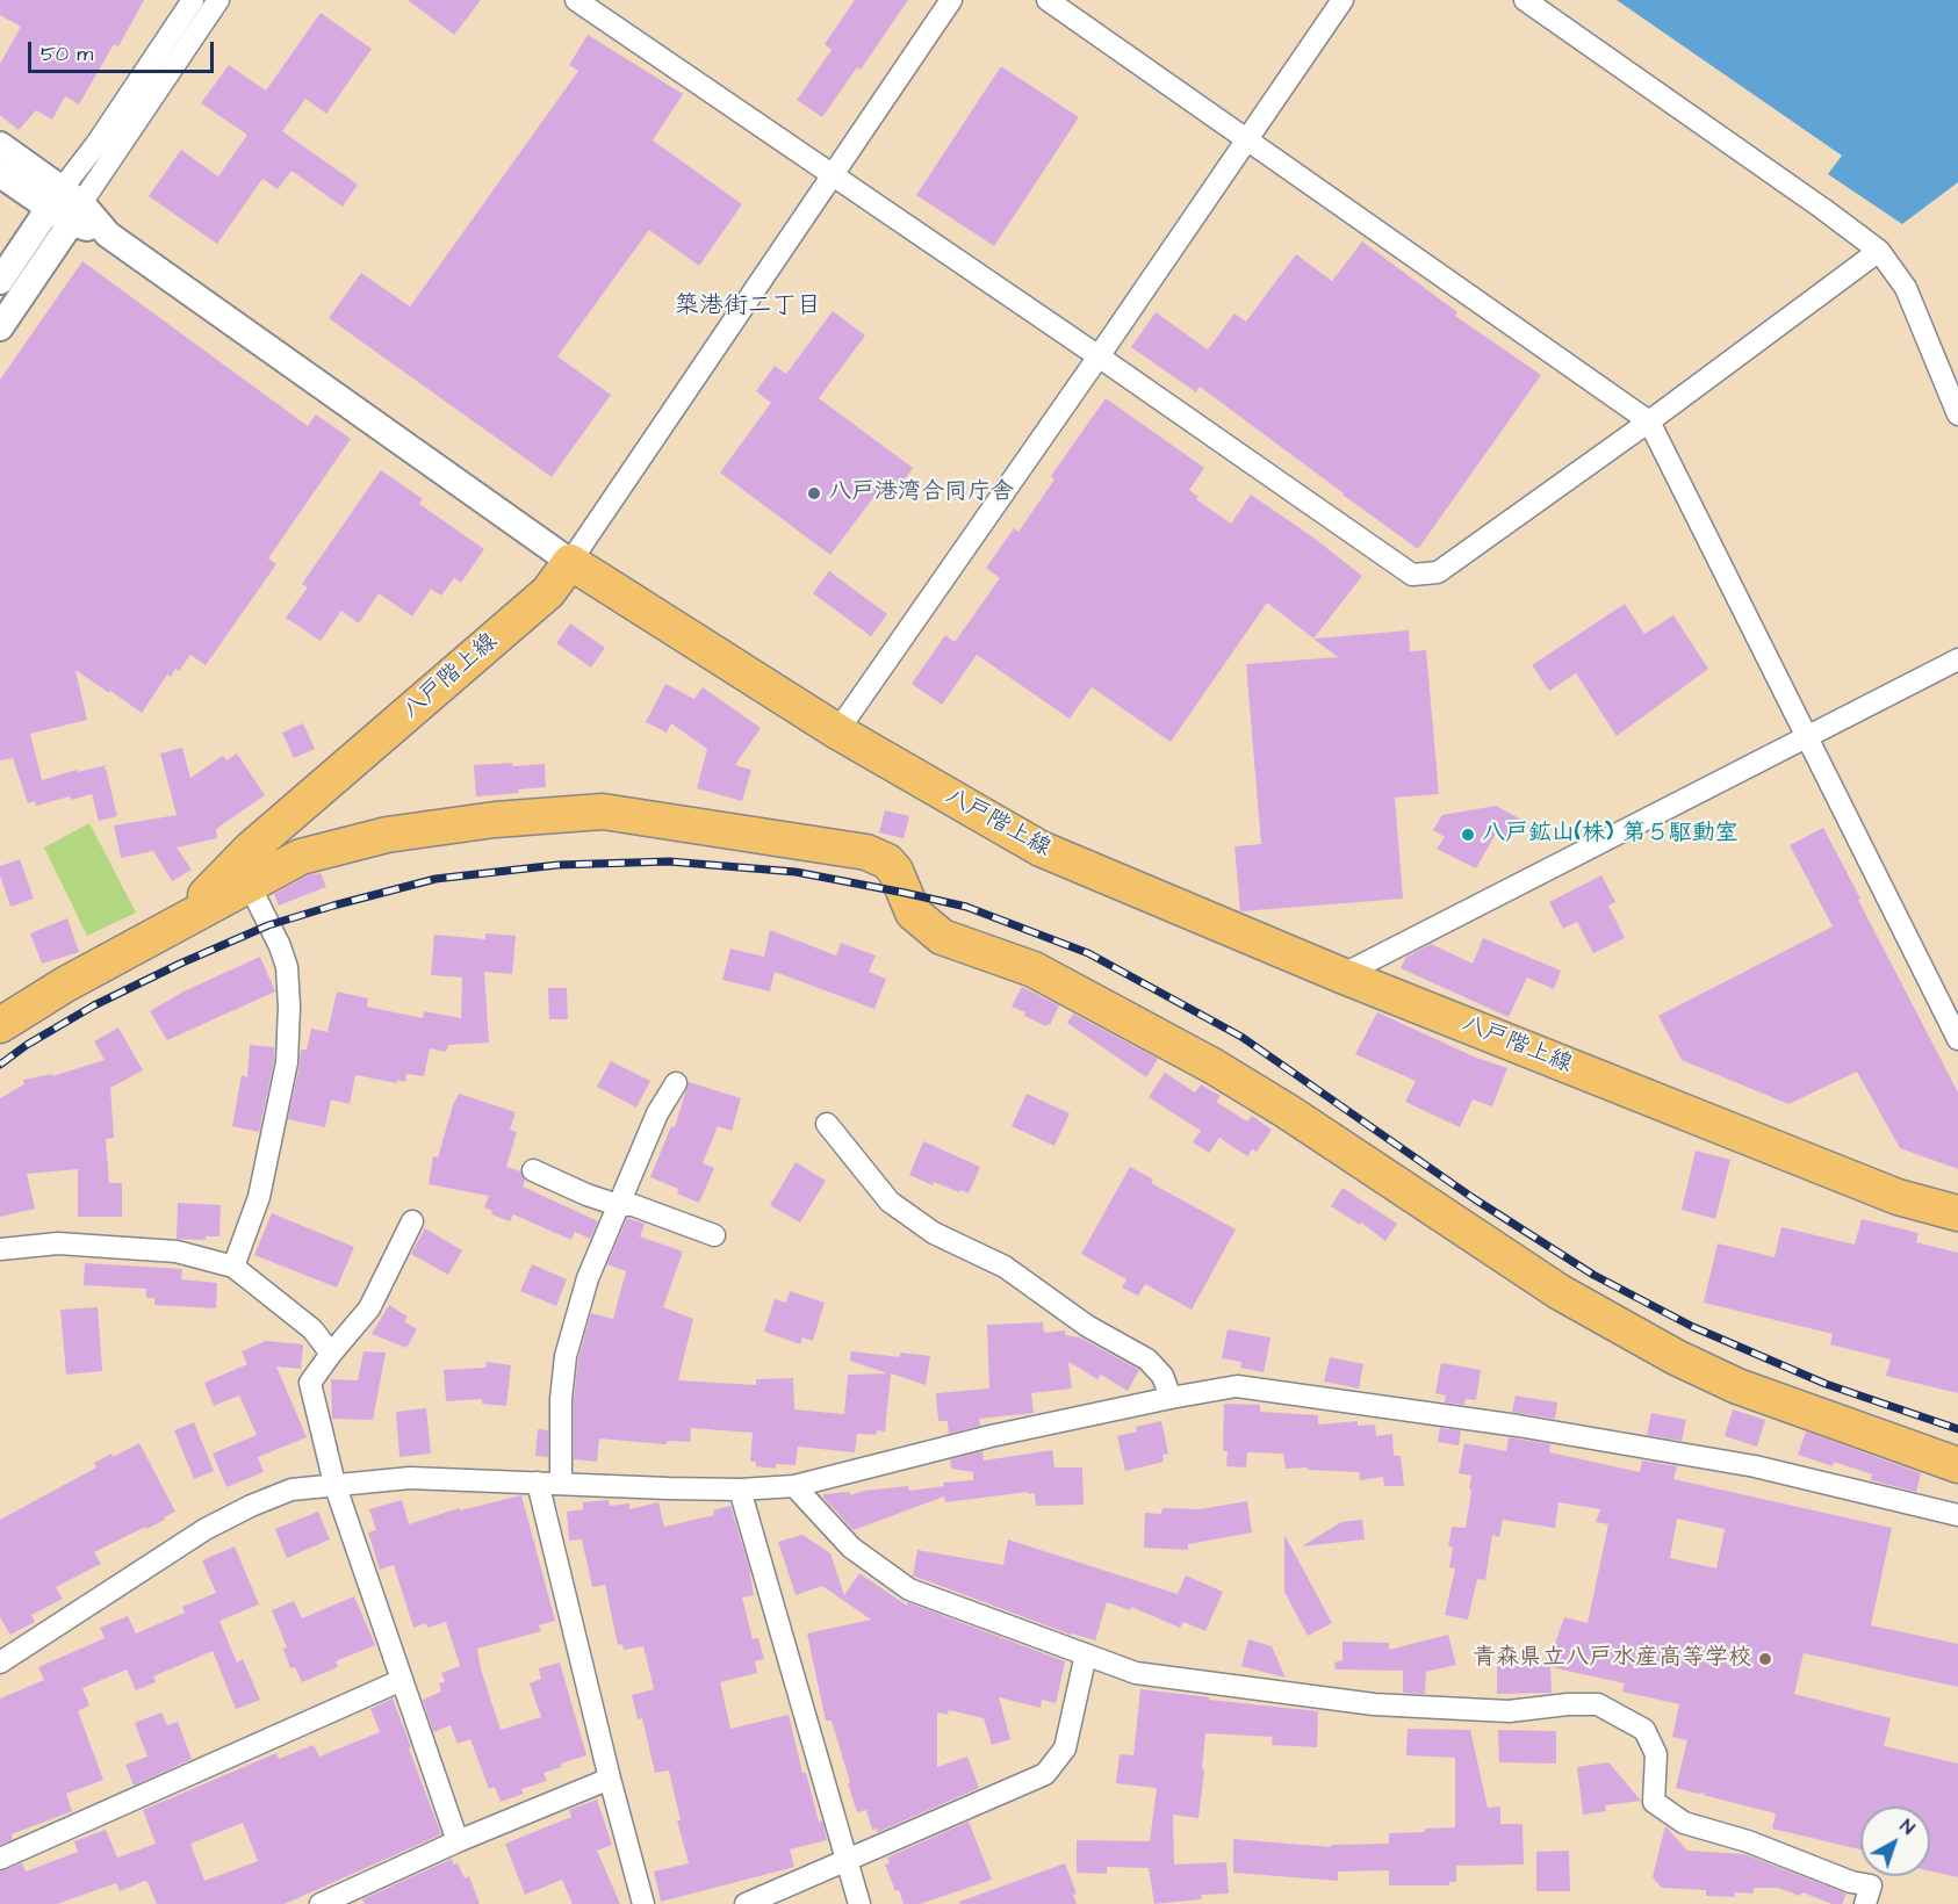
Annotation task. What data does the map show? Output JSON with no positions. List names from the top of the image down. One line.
{"streets":{"main road":["八戸階上線"]},"districts":["築港街二丁目"],"places":["八戸港湾合同庁舎","八戸鉱山(株) 第５駆動室","青森県立八戸水産高等学校"],"scale_bar":"50 m","north":"top right"}
